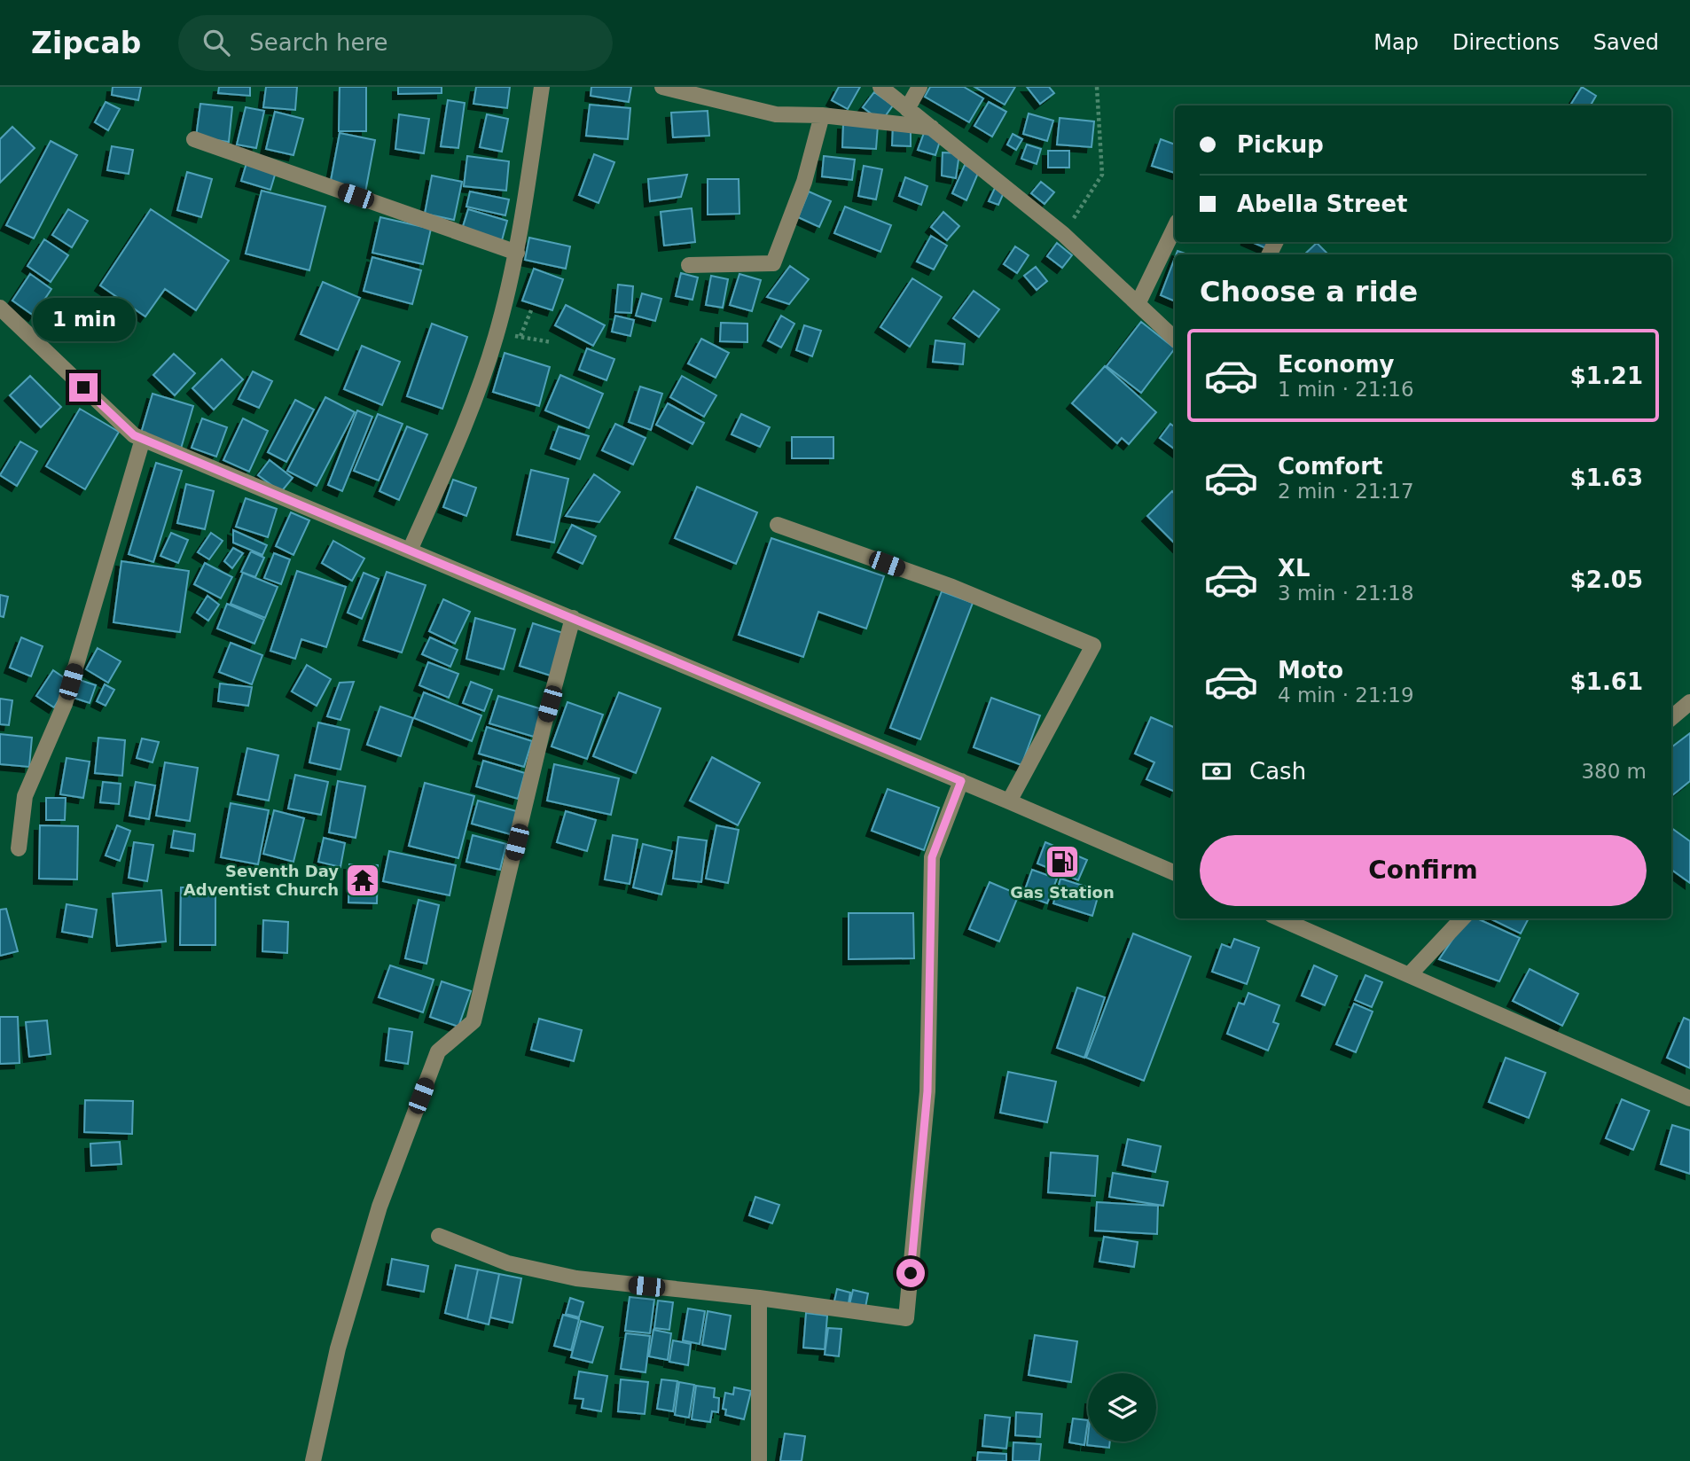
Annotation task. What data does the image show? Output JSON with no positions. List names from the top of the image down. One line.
{"places":{"fuel station":["Gas Station"],"temple":["Seventh Day Adventist Church"]},"page":{"header":"Zipcab","search":"Search here","nav":["Map","Directions","Saved"],"banner":["Pickup","Abella Street"],"heading":"Choose a ride","bubble":"1 min","list":[{"name":"Economy","note":"1 min · 21:16","value":"$1.21"},{"name":"Comfort","note":"2 min · 21:17","value":"$1.63"},{"name":"XL","note":"3 min · 21:18","value":"$2.05"},{"name":"Moto","note":"4 min · 21:19","value":"$1.61"}],"pay":["Cash","380 m"],"buttons":"Confirm"}}
